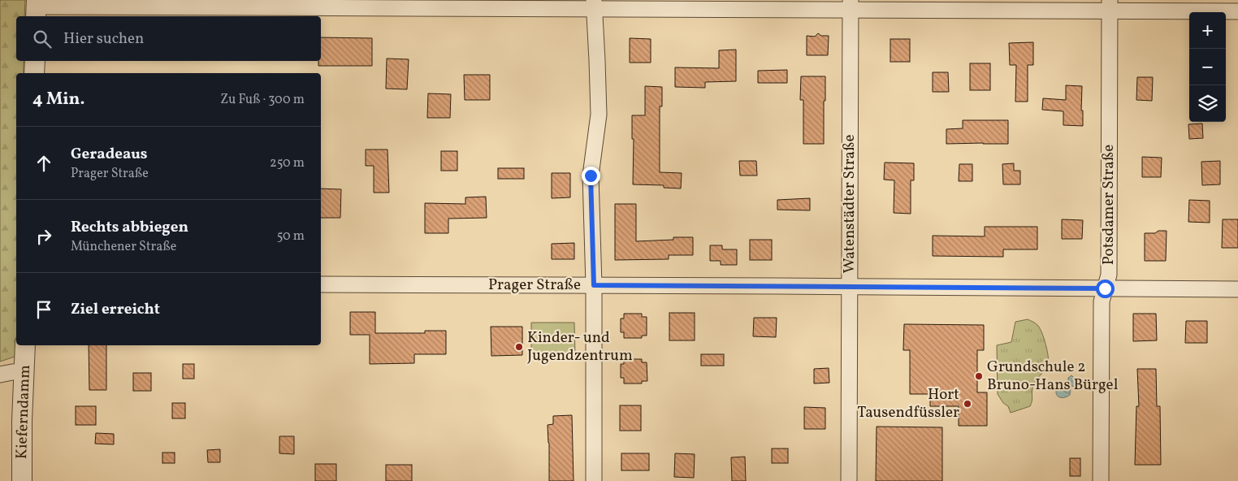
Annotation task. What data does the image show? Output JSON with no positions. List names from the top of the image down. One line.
{"streets":{"street":["Watenstädter Straße","Potsdamer Straße","Prager Straße","Kieferndamm"]},"crossings":[["Watenstädter Straße","Prager Straße"],["Potsdamer Straße","Prager Straße"]],"places":["Kinder- und Jugendzentrum","Grundschule 2 Bruno-Hans Bürgel","Hort Tausendfüssler"],"page":{"map_buttons":["+","−"],"search":"Hier suchen","heading":["4 Min.","Zu Fuß · 300 m"],"list":[["Geradeaus","Prager Straße","250 m"],["Rechts abbiegen","Münchener Straße","50 m"],"Ziel erreicht"]}}
